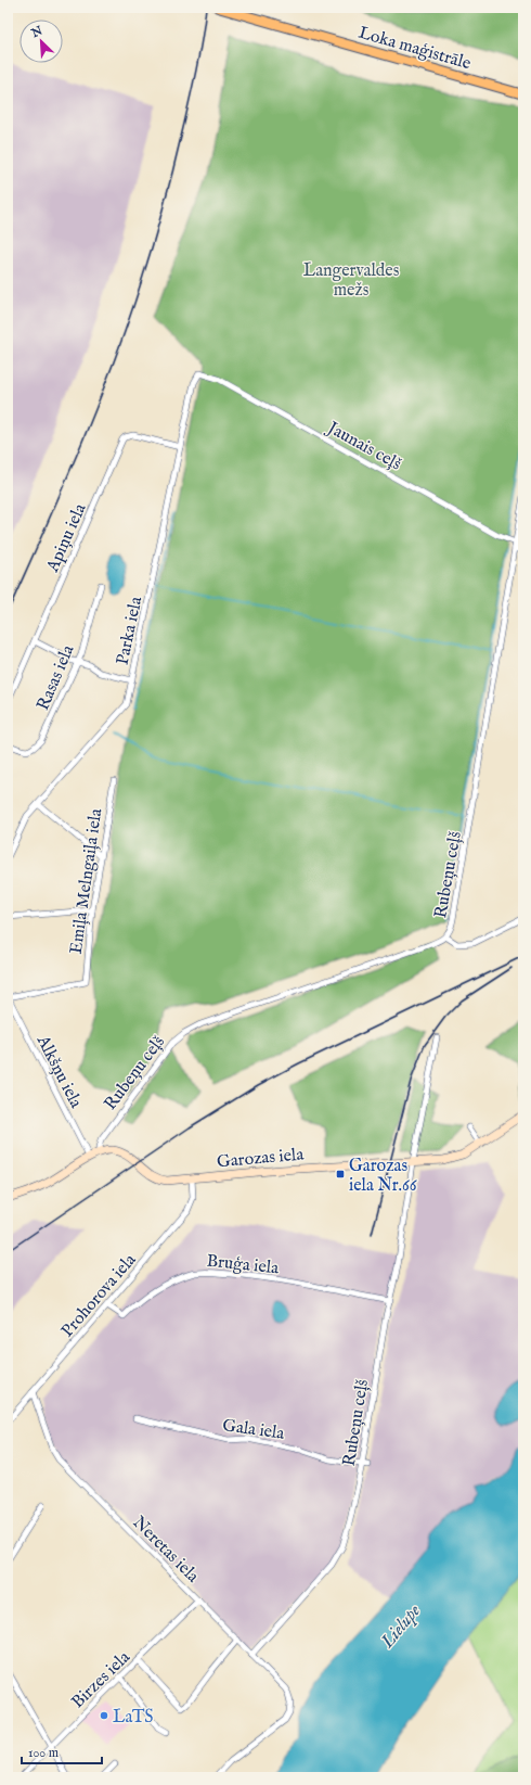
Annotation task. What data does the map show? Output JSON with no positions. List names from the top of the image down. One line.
{"streets":{"main road":["Loka maģistrāle","Garozas iela"],"street":["Jaunais ceļš","Apiņu iela","Parka iela","Rasas iela","Rubeņu ceļš","Emiļa Melngaiļa iela","Alkšņu iela","Bruģa iela","Prohorova iela","Gala iela","Neretas iela","Birzes iela"]},"crossings":[["Jaunais ceļš","Parka iela"],["Jaunais ceļš","Rubeņu ceļš"],["Apiņu iela","Parka iela"],["Rubeņu ceļš","Garozas iela"],["Rubeņu ceļš","Bruģa iela"],["Rubeņu ceļš","Gala iela"],["Rubeņu ceļš","Neretas iela"],["Emiļa Melngaiļa iela","Alkšņu iela"],["Alkšņu iela","Garozas iela"],["Garozas iela","Prohorova iela"],["Bruģa iela","Prohorova iela"],["Prohorova iela","Neretas iela"],["Neretas iela","Birzes iela"]],"water":["Lielupe"],"parks":["Langervaldes mežs"],"places":{"transit":["Garozas iela Nr.66"],"other":["LaTS"]},"scale_bar":"100 m","north":"top left"}
